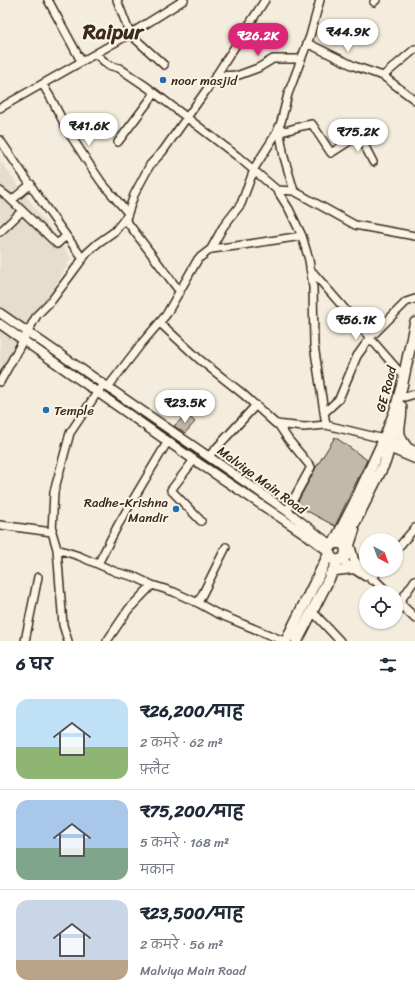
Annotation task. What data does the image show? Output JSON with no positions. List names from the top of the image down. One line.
{"streets":{"main road":["GE Road"],"street":["Malviya Main Road"]},"districts":["Raipur"],"places":["noor masjid","Temple","Radhe-Krishna Mandir"],"north":"bottom right","page":{"price":["₹44.9K","₹26.2K","₹41.6K","₹75.2K","₹56.1K","₹23.5K"],"heading":"6 घर","list":[{"name":"₹26,200/माह","note":"2 कमरे · 62 m² · फ़्लैट"},{"name":"₹75,200/माह","note":"5 कमरे · 168 m² · मकान"},{"name":"₹23,500/माह","note":"2 कमरे · 56 m² · Malviya Main Road"}]}}
